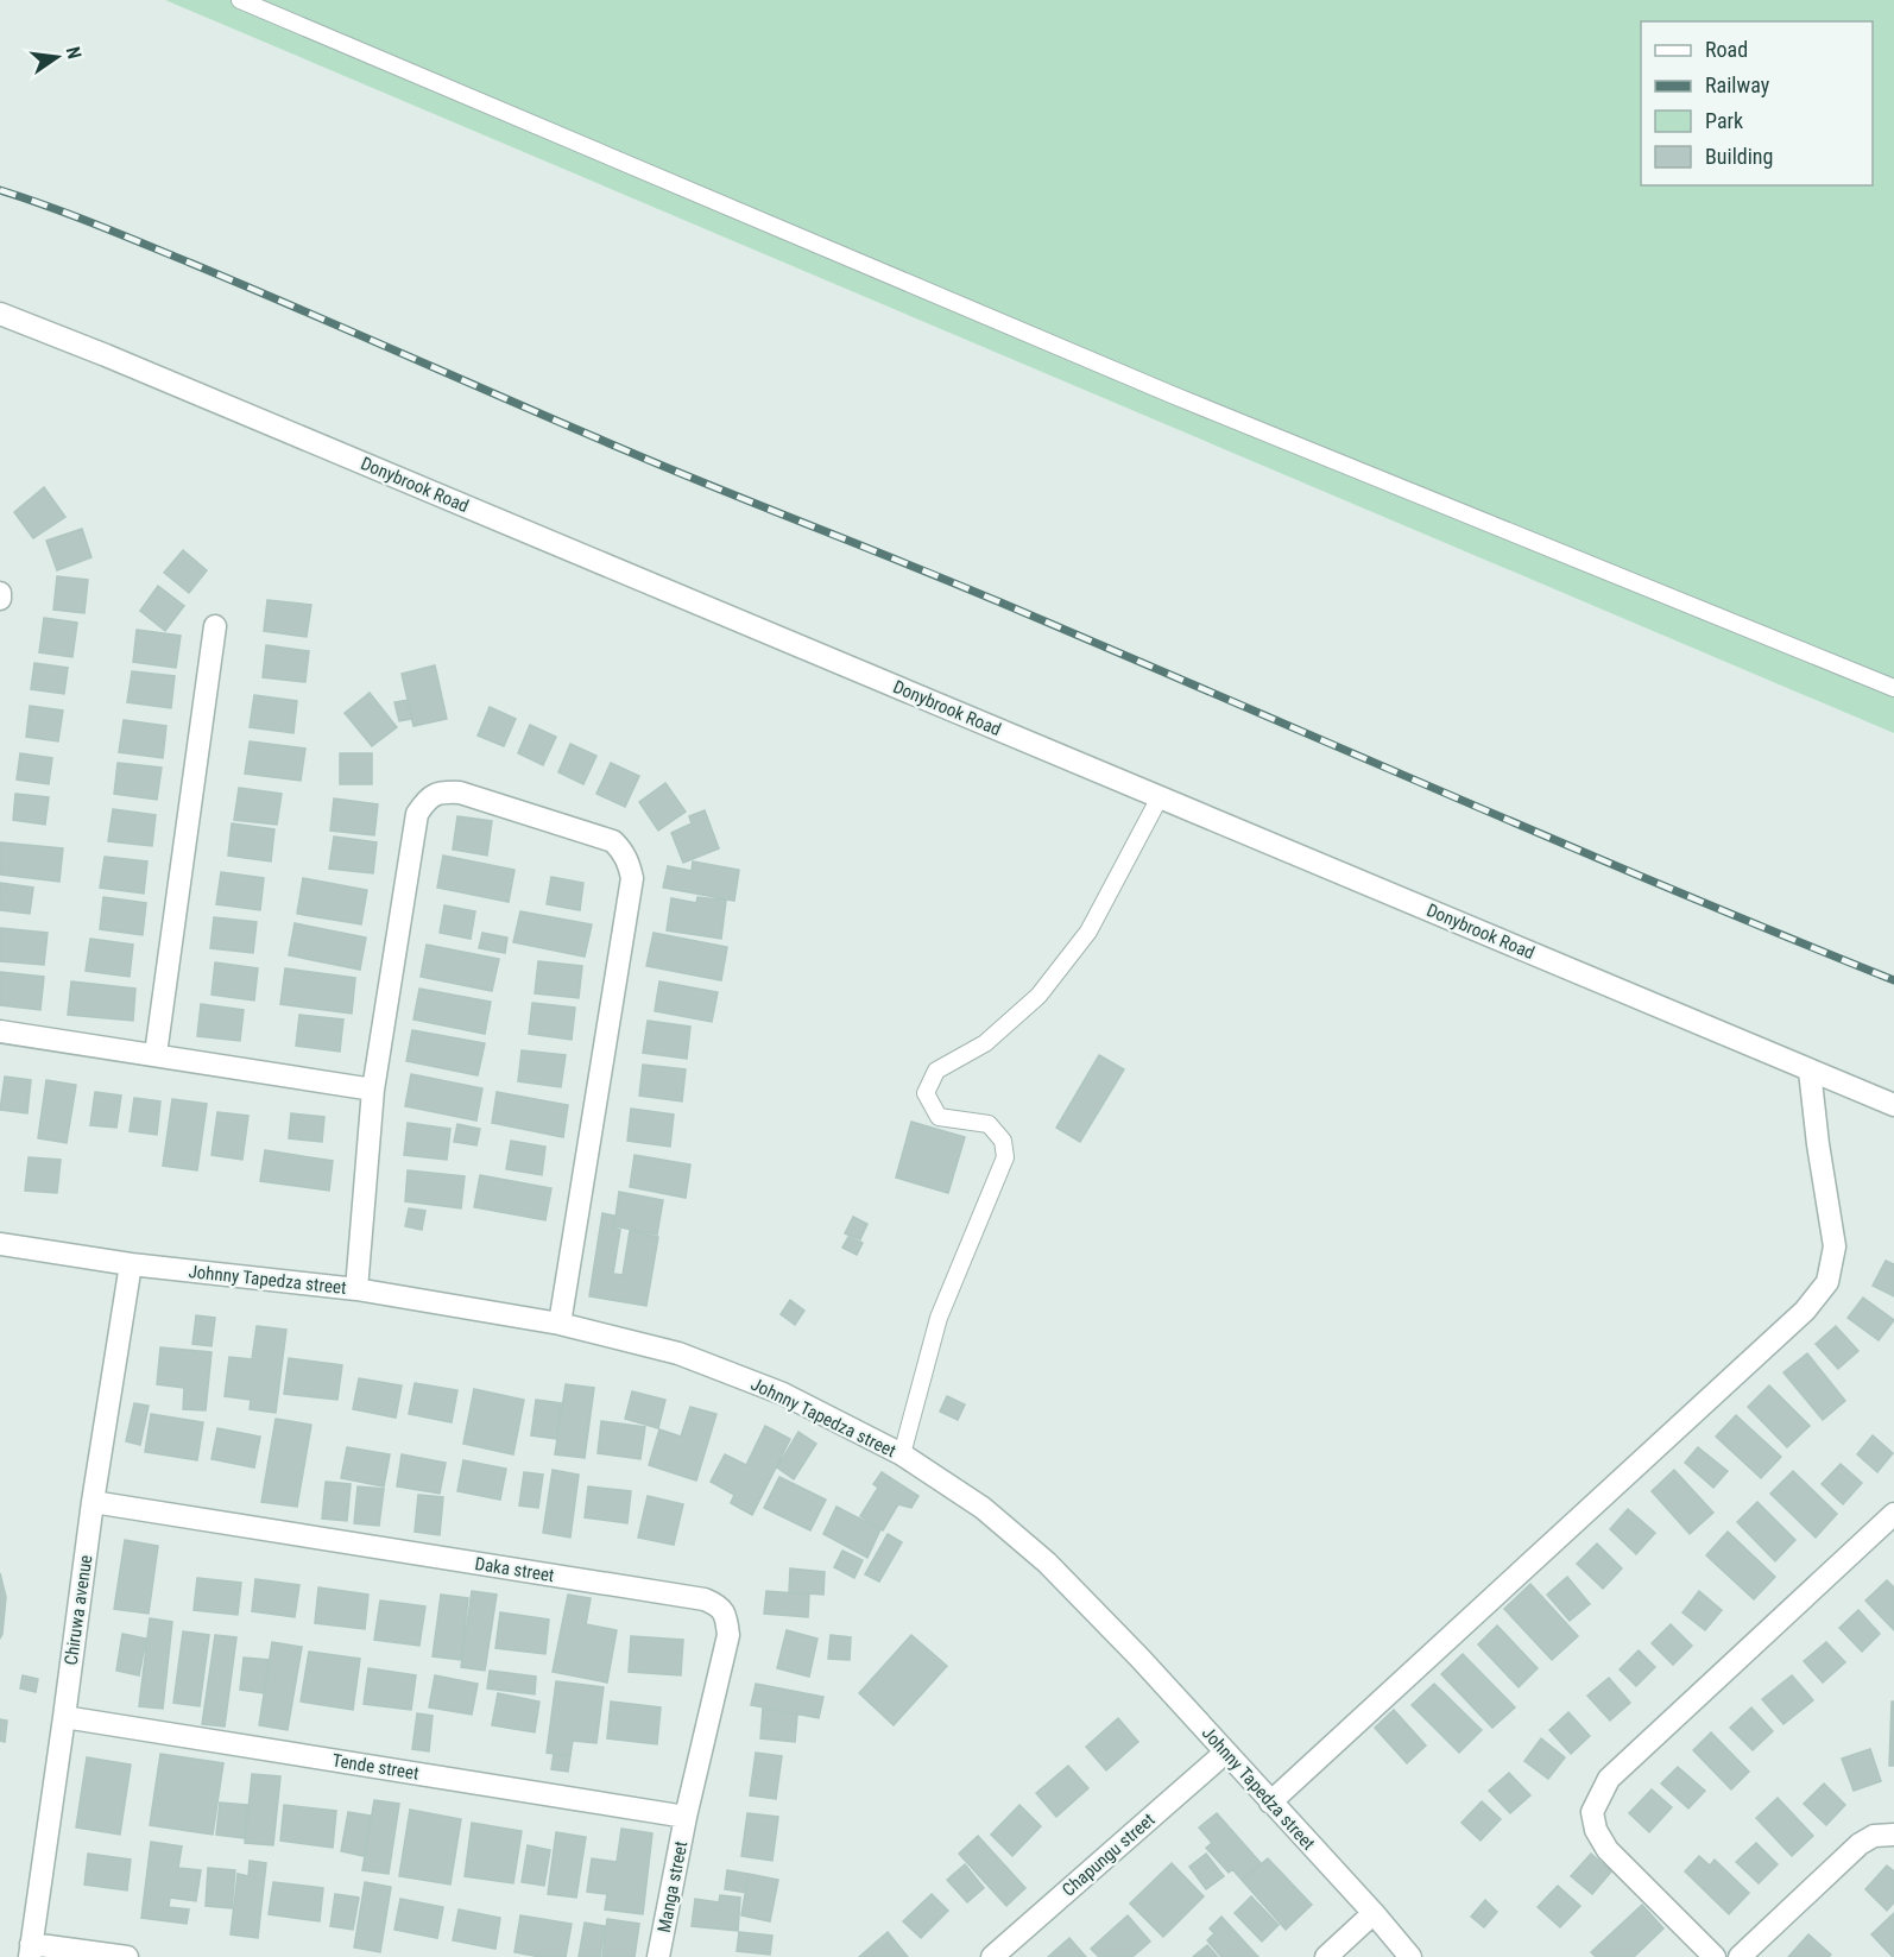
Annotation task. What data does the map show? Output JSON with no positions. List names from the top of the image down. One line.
{"streets":{"street":["Donybrook Road","Johnny Tapedza street","Daka street","Chiruwa avenue","Tende street","Chapungu street","Manga street"]},"crossings":[["Johnny Tapedza street","Chiruwa avenue"],["Johnny Tapedza street","Chapungu street"],["Daka street","Chiruwa avenue"],["Daka street","Tende street"],["Daka street","Manga street"],["Chiruwa avenue","Tende street"],["Tende street","Manga street"]],"legend":["Road","Railway","Park","Building"],"north":"right"}
